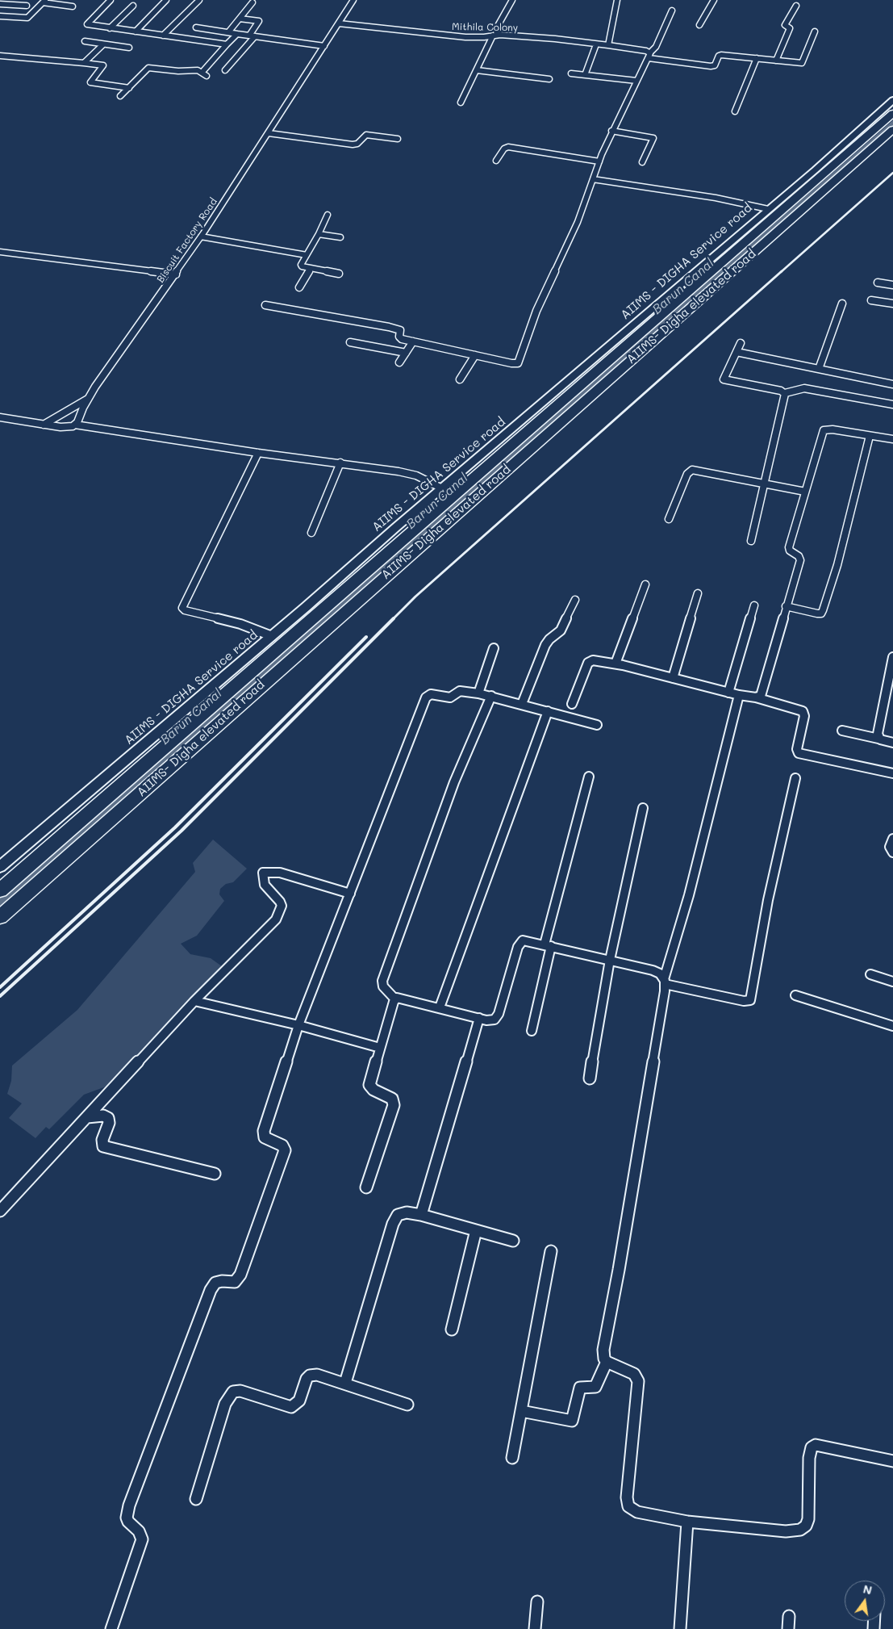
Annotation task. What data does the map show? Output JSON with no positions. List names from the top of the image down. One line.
{"streets":{"highway":["AIIMS- Digha elevated road"],"main road":["AIIMS - DIGHA Service road"],"street":["Mithila Colony","Biscuit Factory Road"]},"crossings":[["Mithila Colony","Biscuit Factory Road"]],"water":["Barun Canal"],"north":"top"}
